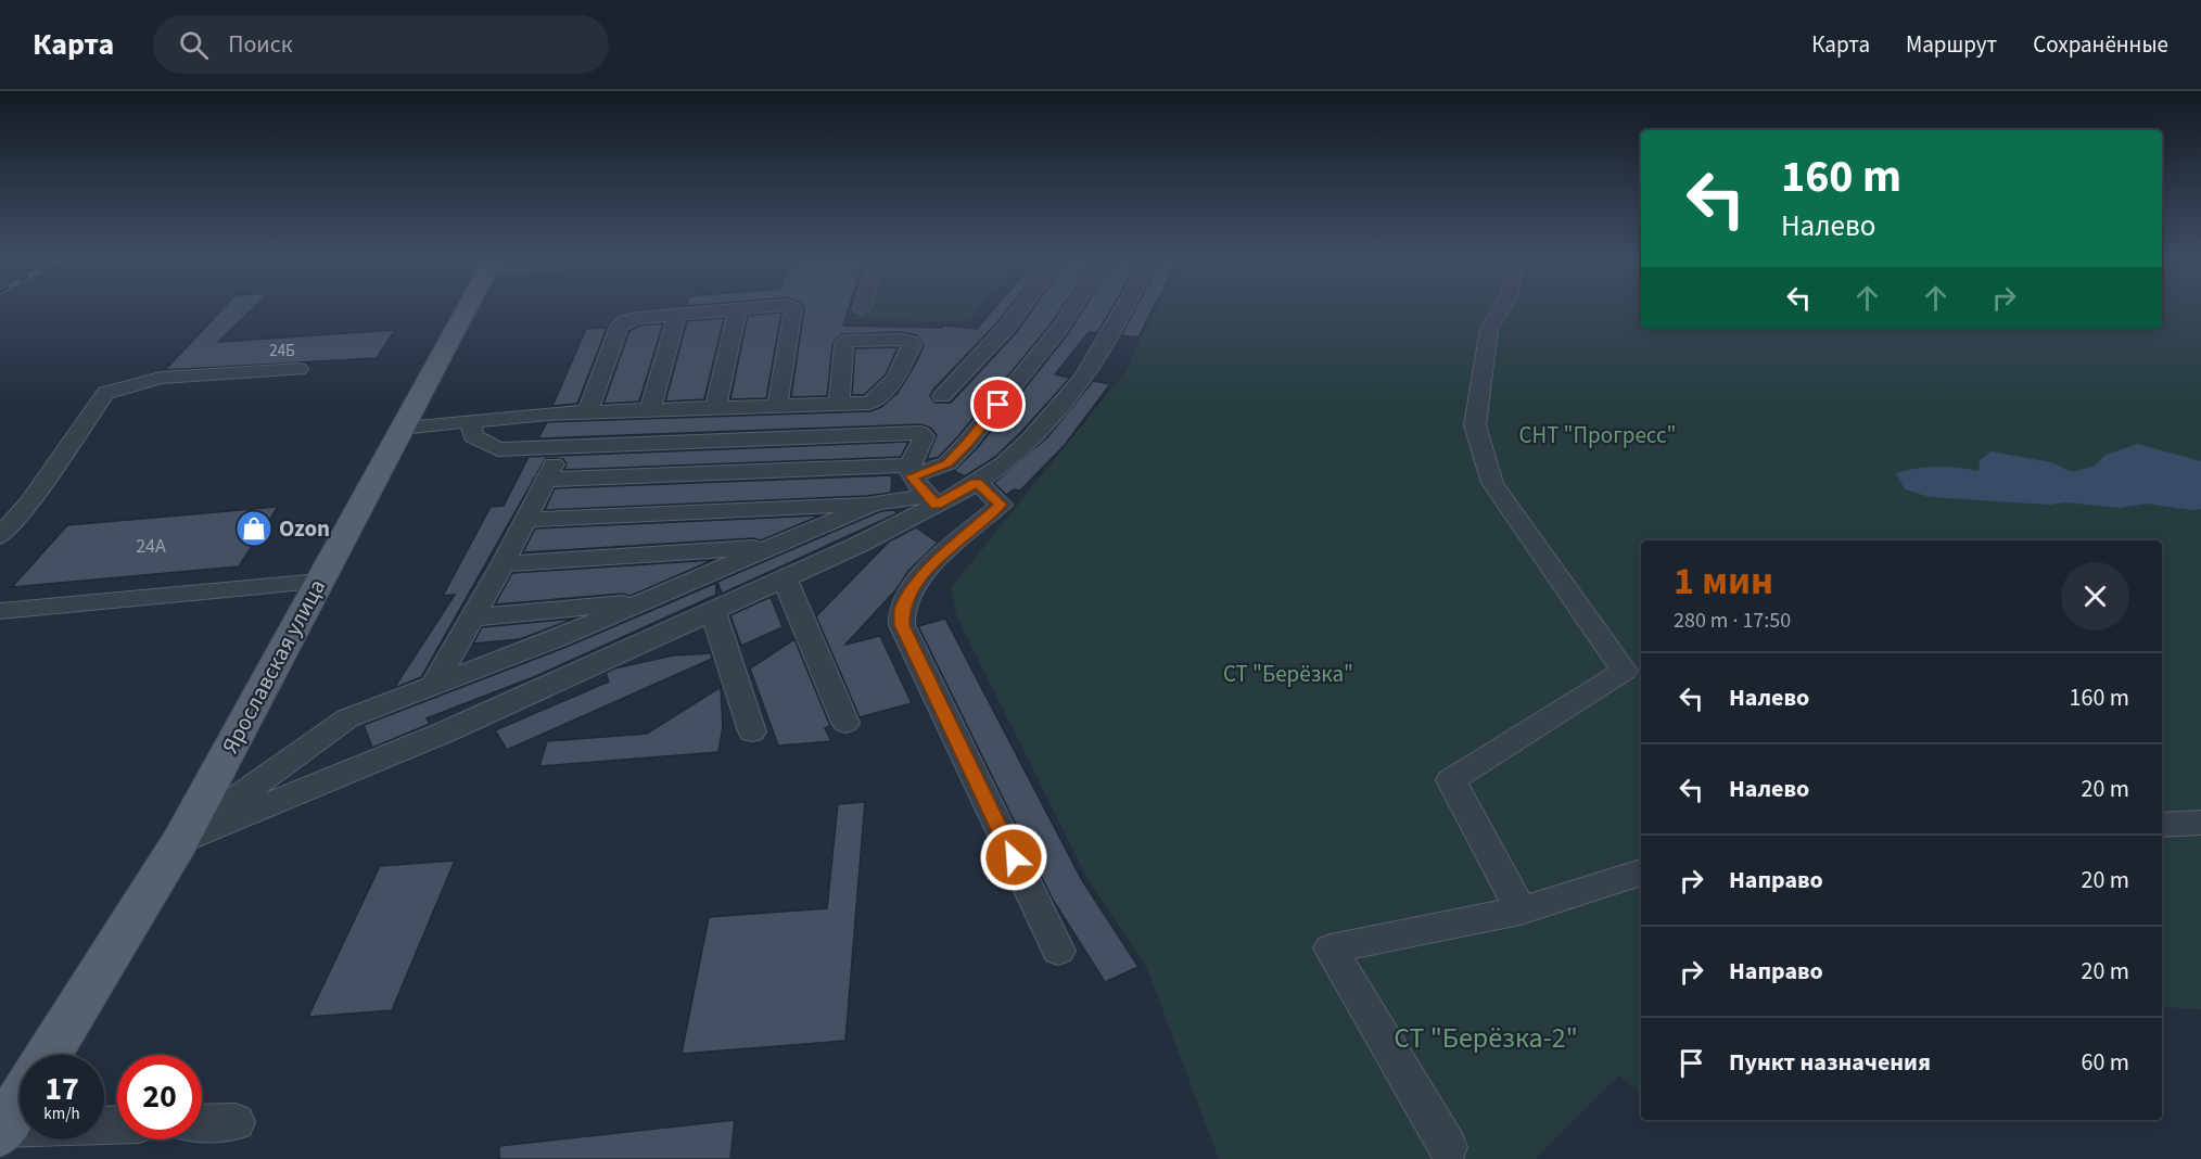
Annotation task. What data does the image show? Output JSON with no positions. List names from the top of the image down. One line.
{"streets":{"main road":["Ярославская улица"]},"parks":["СНТ \"Прогресс\"","СТ \"Берёзка\"","СТ \"Берёзка-2\""],"places":{"shop":["Ozon"]},"house_numbers":["24Б","24А"],"page":{"header":"Карта","search":"Поиск","nav":["Карта","Маршрут","Сохранённые"],"turn":["160 m","Налево"],"heading":["1 мин","280 m · 17:50"],"list":[{"name":"Налево","value":"160 m"},{"name":"Налево","value":"20 m"},{"name":"Направо","value":"20 m"},{"name":"Направо","value":"20 m"},{"name":"Пункт назначения","value":"60 m"}],"speed":"17 km/h","limit":"20"}}
